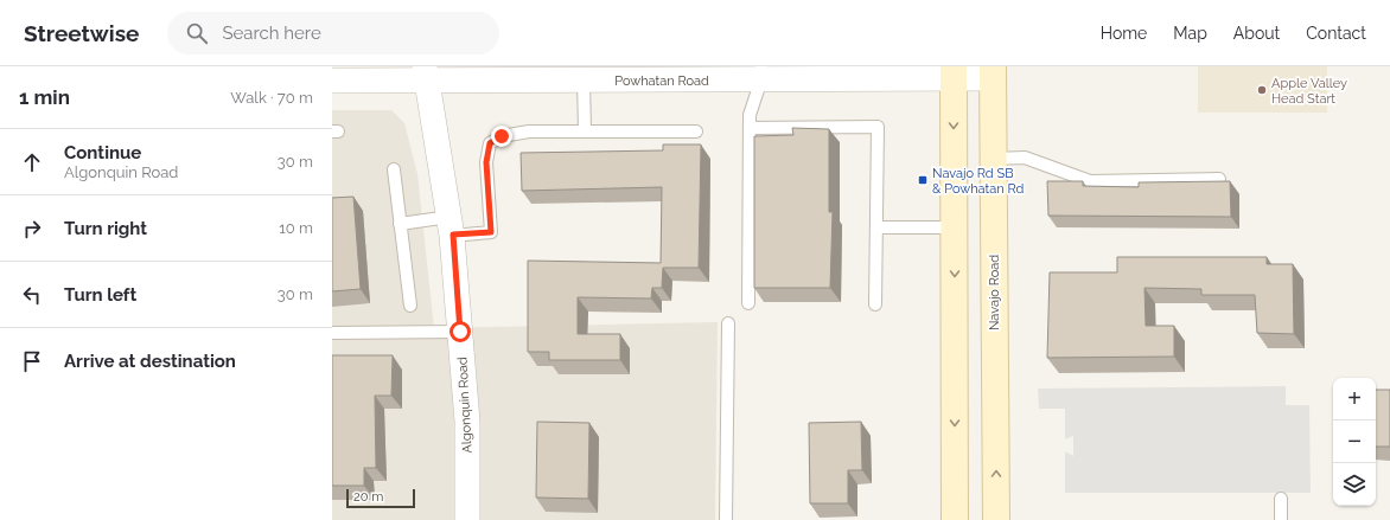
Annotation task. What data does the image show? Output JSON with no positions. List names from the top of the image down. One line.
{"streets":{"main road":["Navajo Road"],"street":["Powhatan Road","Algonquin Road"]},"crossings":[["Powhatan Road","Navajo Road"],["Powhatan Road","Algonquin Road"]],"places":{"other":["Apple Valley Head Start"],"transit":["Navajo Rd SB & Powhatan Rd"]},"scale_bar":"20 m","page":{"header":"Streetwise","search":"Search here","nav":["Home","Map","About","Contact"],"heading":["1 min","Walk · 70 m"],"list":[["Continue","Algonquin Road","30 m"],["Turn right","10 m"],["Turn left","30 m"],"Arrive at destination"],"map_buttons":["+","−"],"scale":"20 m"}}
